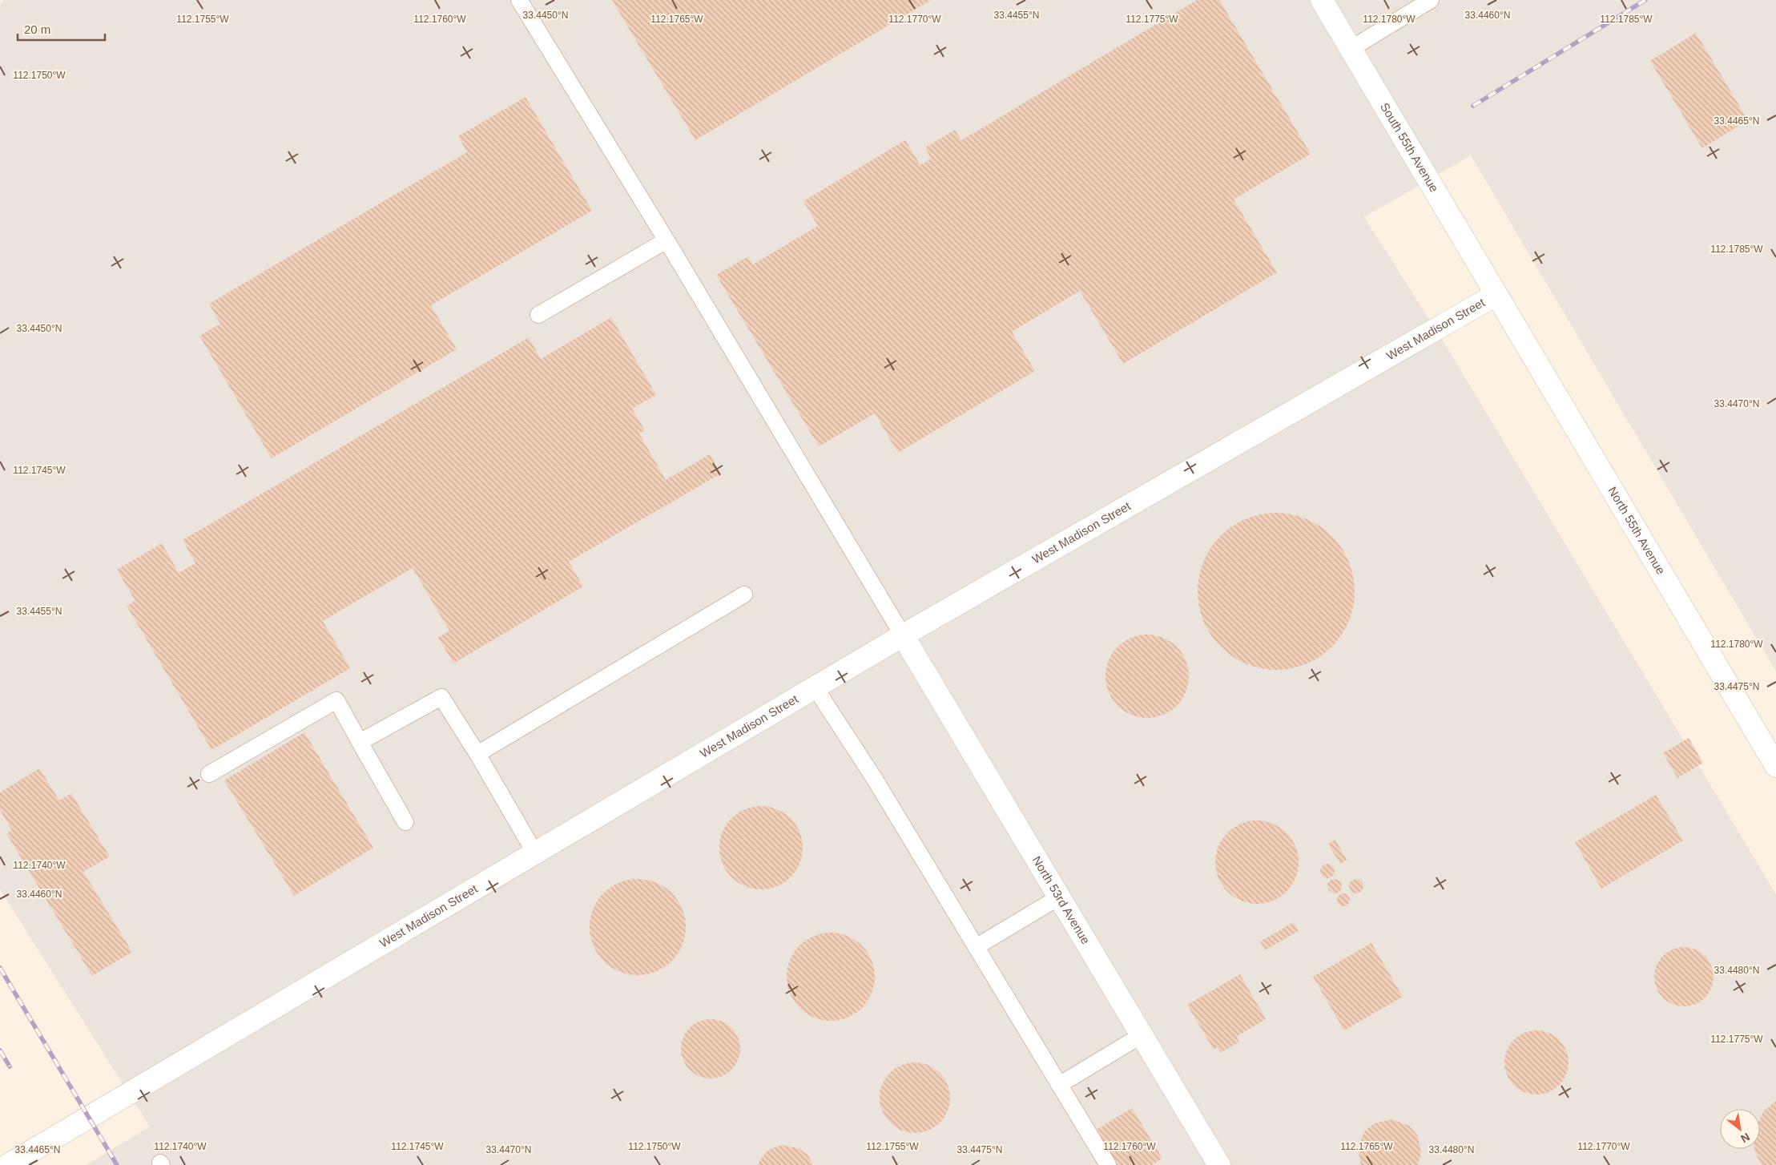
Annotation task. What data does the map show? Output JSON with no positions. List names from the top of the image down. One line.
{"streets":{"street":["South 55th Avenue","West Madison Street","North 55th Avenue","North 53rd Avenue"]},"crossings":[["South 55th Avenue","West Madison Street"],["South 55th Avenue","North 55th Avenue"],["West Madison Street","North 55th Avenue"],["West Madison Street","North 53rd Avenue"]],"scale_bar":"20 m","north":"bottom right","coordinates":["33.4455°N","33.4460°N","33.4450°N","112.1755°W","112.1770°W","112.1775°W","112.1760°W","112.1765°W","112.1780°W","112.1785°W","112.1750°W","33.4465°N","33.4470°N","112.1745°W","33.4475°N","112.1740°W","33.4480°N"]}
